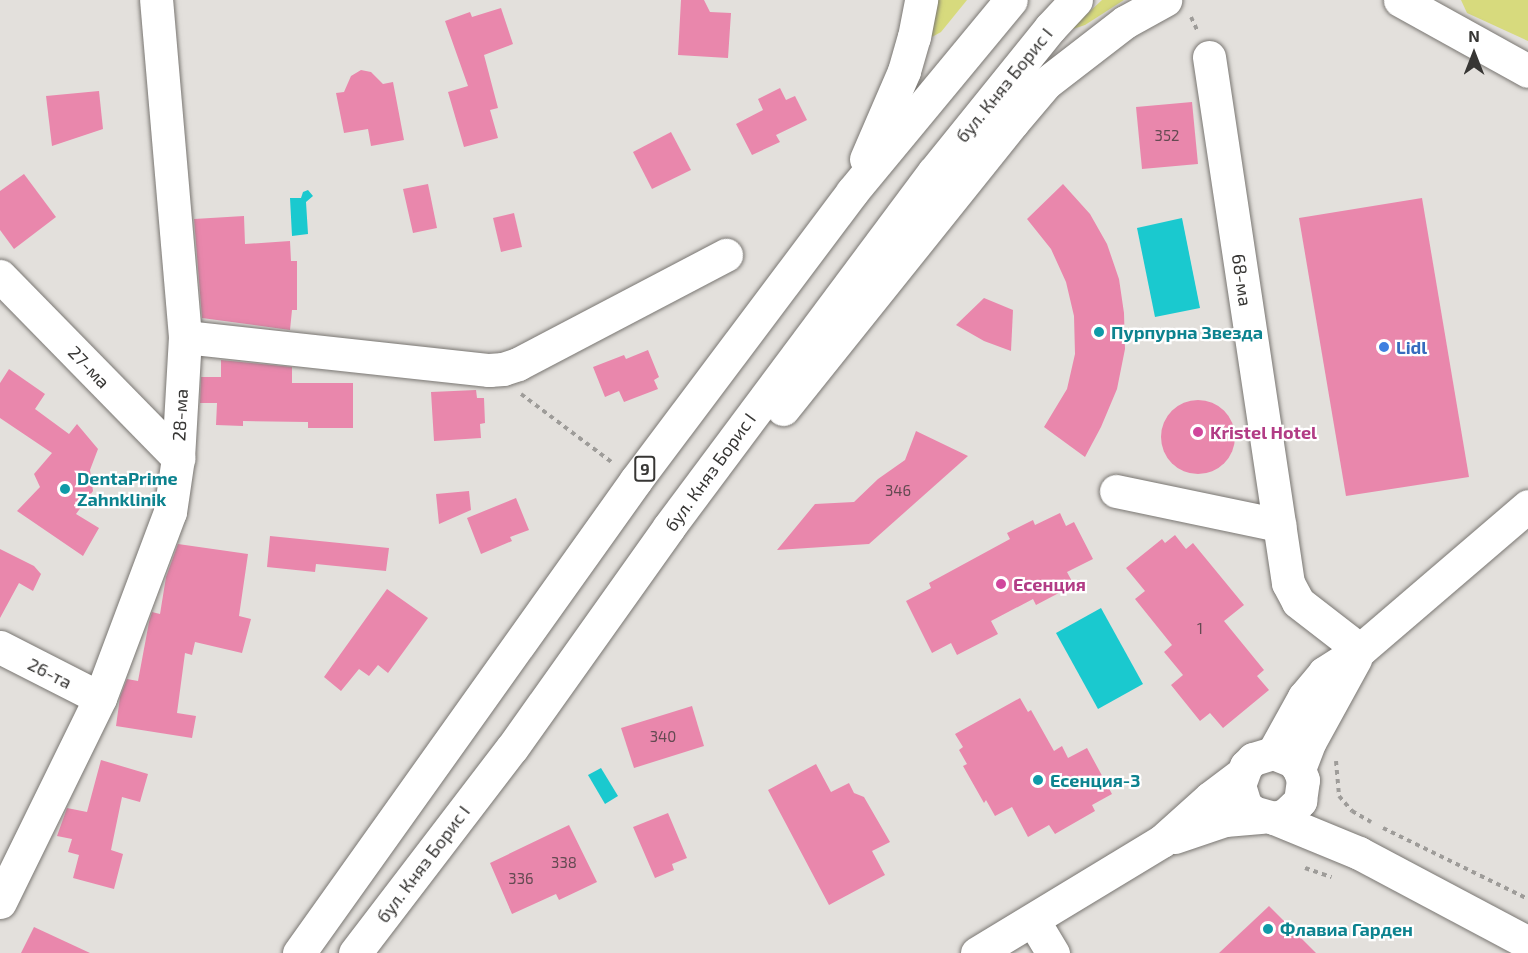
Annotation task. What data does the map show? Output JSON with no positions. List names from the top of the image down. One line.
{"streets":{"main road":["бул. Княз Борис I","68-ма","27-ма","28-ма","9","26-та"]},"crossings":[["27-ма","28-ма"],["28-ма","26-та"]],"places":["Пурпурна Звезда","Lidl","Kristel Hotel","DentaPrime Zahnklinik","Есенция","Есенция-3","Флавиа Гарден"],"house_numbers":["352","346","1","340","338","336"],"north":"top"}
